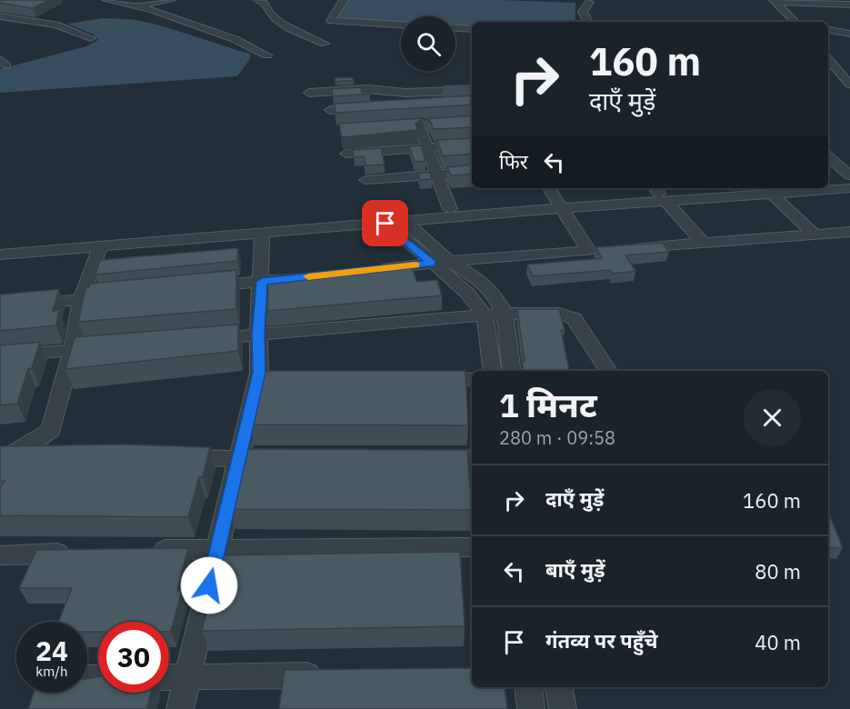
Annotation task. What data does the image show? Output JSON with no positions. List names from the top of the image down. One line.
{"page":{"turn":["160 m","दाएँ मुड़ें"],"then":"फिर","heading":["1 मिनट","280 m · 09:58"],"list":[{"name":"दाएँ मुड़ें","value":"160 m"},{"name":"बाएँ मुड़ें","value":"80 m"},{"name":"गंतव्य पर पहुँचे","value":"40 m"}],"speed":"24 km/h","limit":"30"}}
